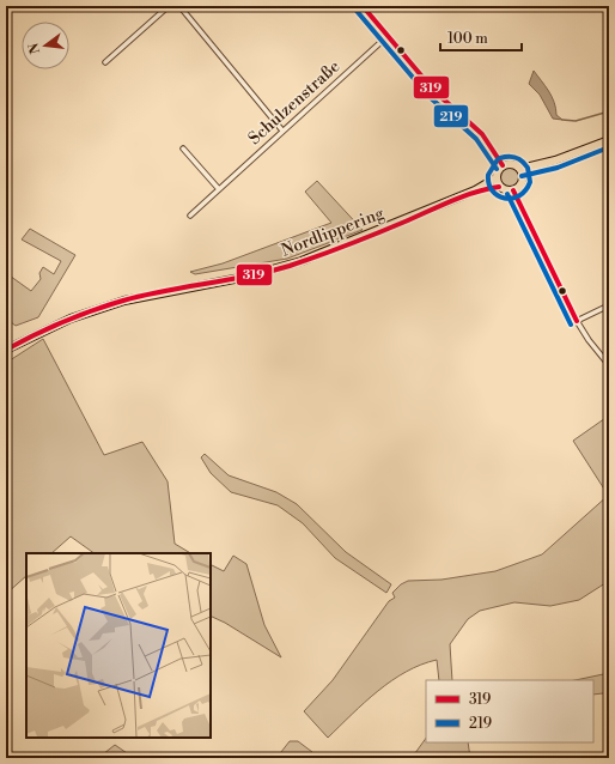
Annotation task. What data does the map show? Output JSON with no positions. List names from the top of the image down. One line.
{"streets":{"main road":["Nordlippering"],"street":["Schulzenstraße"]},"lines":["transit line 319","transit line 219"],"legend":["319","219"],"scale_bar":"100 m","north":"left"}
